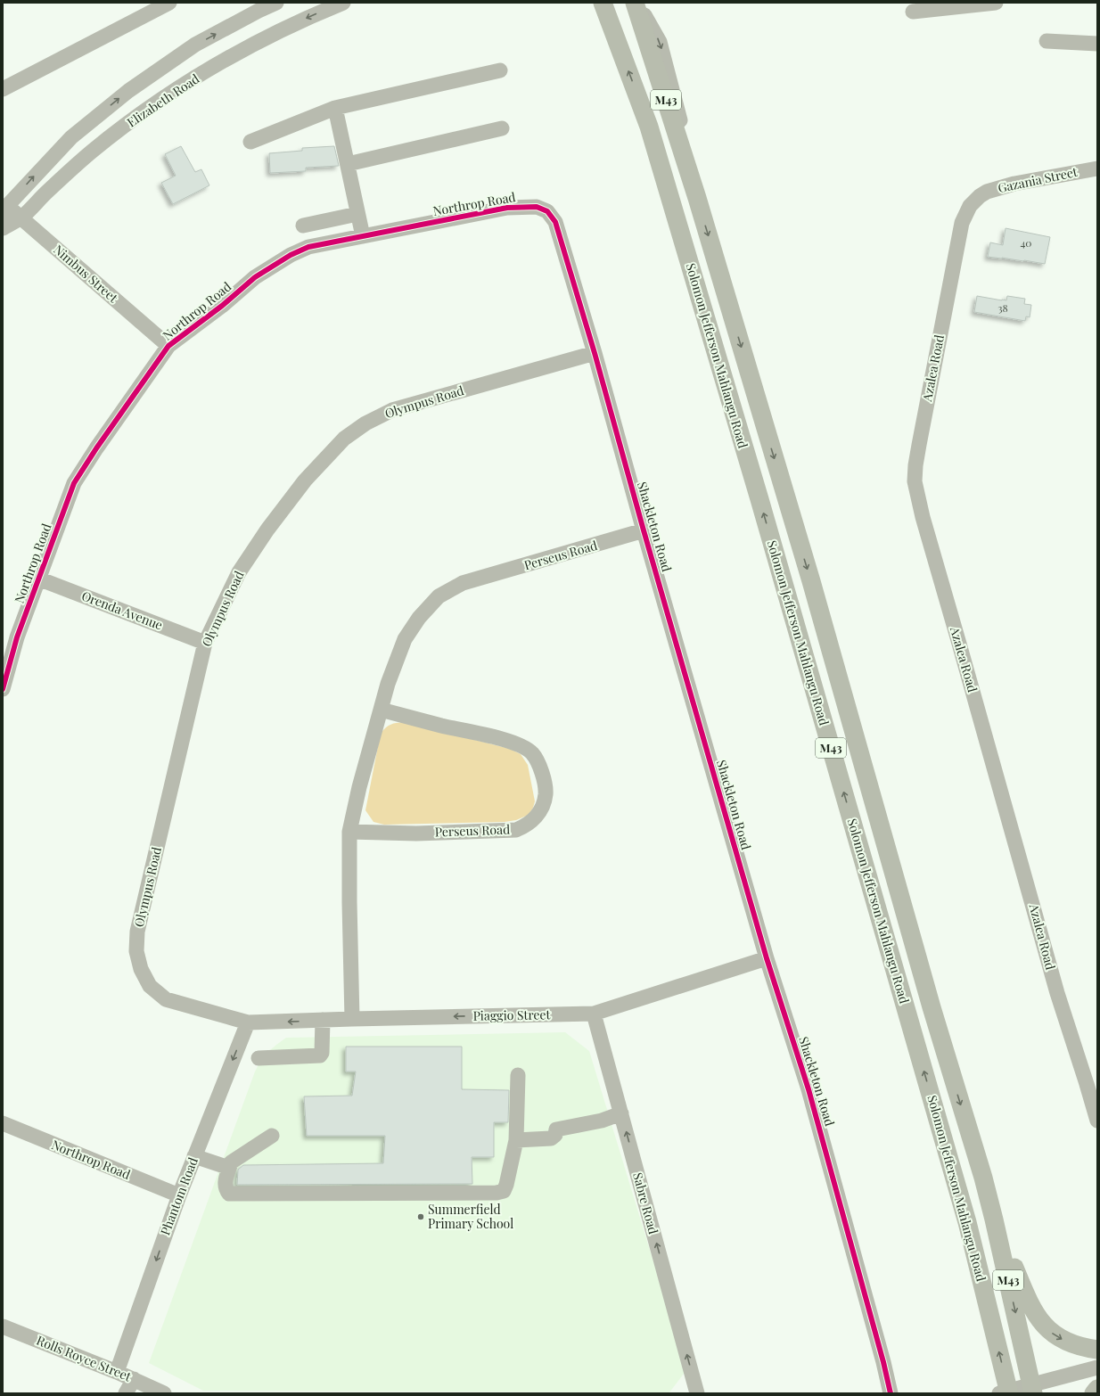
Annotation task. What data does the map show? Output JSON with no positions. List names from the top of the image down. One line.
{"streets":{"main road":["M43","Solomon Jefferson Mahlangu Road"],"street":["Elizabeth Road","Gazania Street","Northrop Road","Nimbus Street","Azalea Road","Olympus Road","Shackleton Road","Perseus Road","Orenda Avenue","Piaggio Street","Phantom Road","Sabre Road","Rolls Royce Street"]},"crossings":[["Elizabeth Road","Nimbus Street"],["Gazania Street","Azalea Road"],["Northrop Road","Nimbus Street"],["Northrop Road","Shackleton Road"],["Northrop Road","Orenda Avenue"],["Northrop Road","Phantom Road"],["Olympus Road","Shackleton Road"],["Olympus Road","Orenda Avenue"],["Olympus Road","Piaggio Street"],["Olympus Road","Phantom Road"],["Shackleton Road","Perseus Road"],["Shackleton Road","Piaggio Street"],["Perseus Road","Piaggio Street"],["Piaggio Street","Phantom Road"],["Piaggio Street","Sabre Road"],["Phantom Road","Rolls Royce Street"]],"one_way":["Piaggio Street","Phantom Road","Sabre Road"],"places":["Summerfield Primary School"],"house_numbers":["40","38"]}
